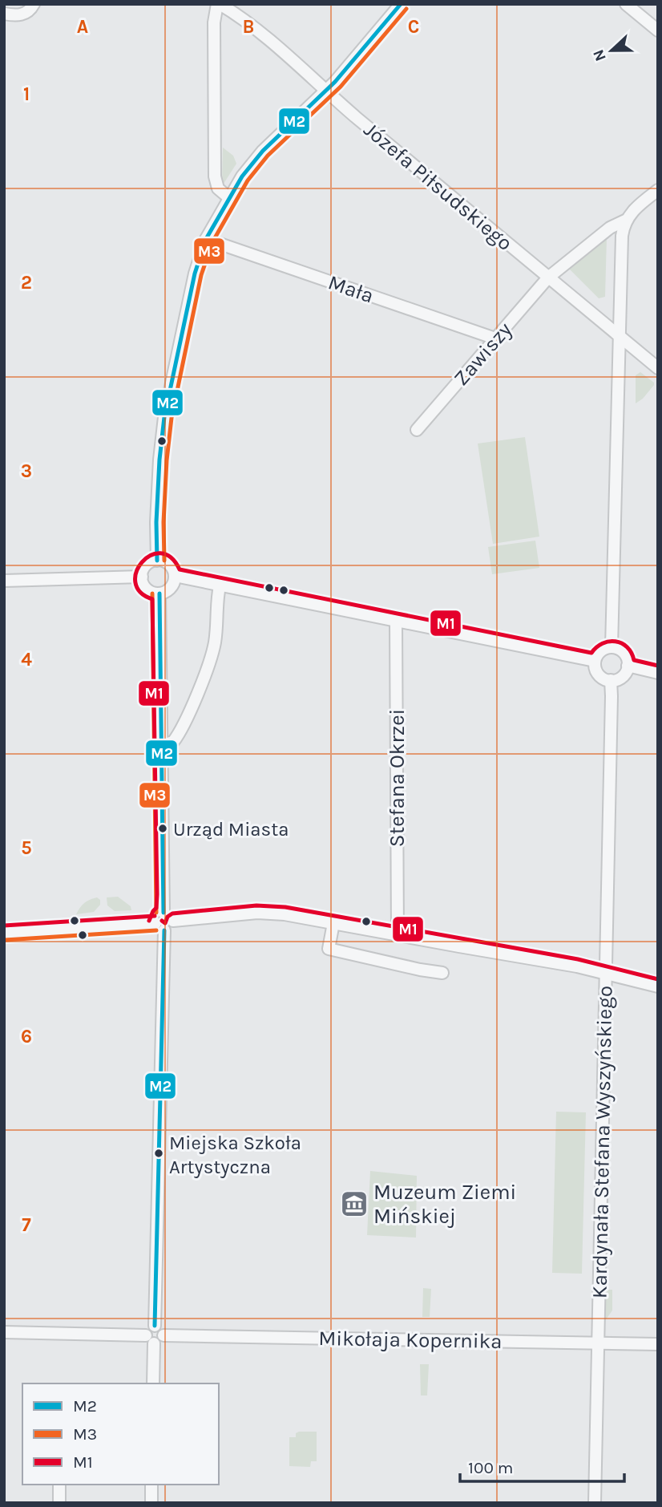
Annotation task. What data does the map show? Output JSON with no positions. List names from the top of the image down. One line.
{"streets":{"street":["Józefa Piłsudskiego","Mała","Zawiszy","Stefana Okrzei","Kardynała Stefana Wyszyńskiego","Mikołaja Kopernika"]},"crossings":[["Józefa Piłsudskiego","Zawiszy"],["Mała","Zawiszy"],["Kardynała Stefana Wyszyńskiego","Mikołaja Kopernika"]],"places":{"other":["Urząd Miasta","Miejska Szkoła Artystyczna"],"museum":["Muzeum Ziemi Mińskiej"]},"lines":["transit line M2","transit line M3","transit line M1"],"legend":["M2","M3","M1"],"scale_bar":"100 m","north":"left","grid":{"columns":["A","B","C"],"rows":["1","2","3","4","5","6","7"]}}
